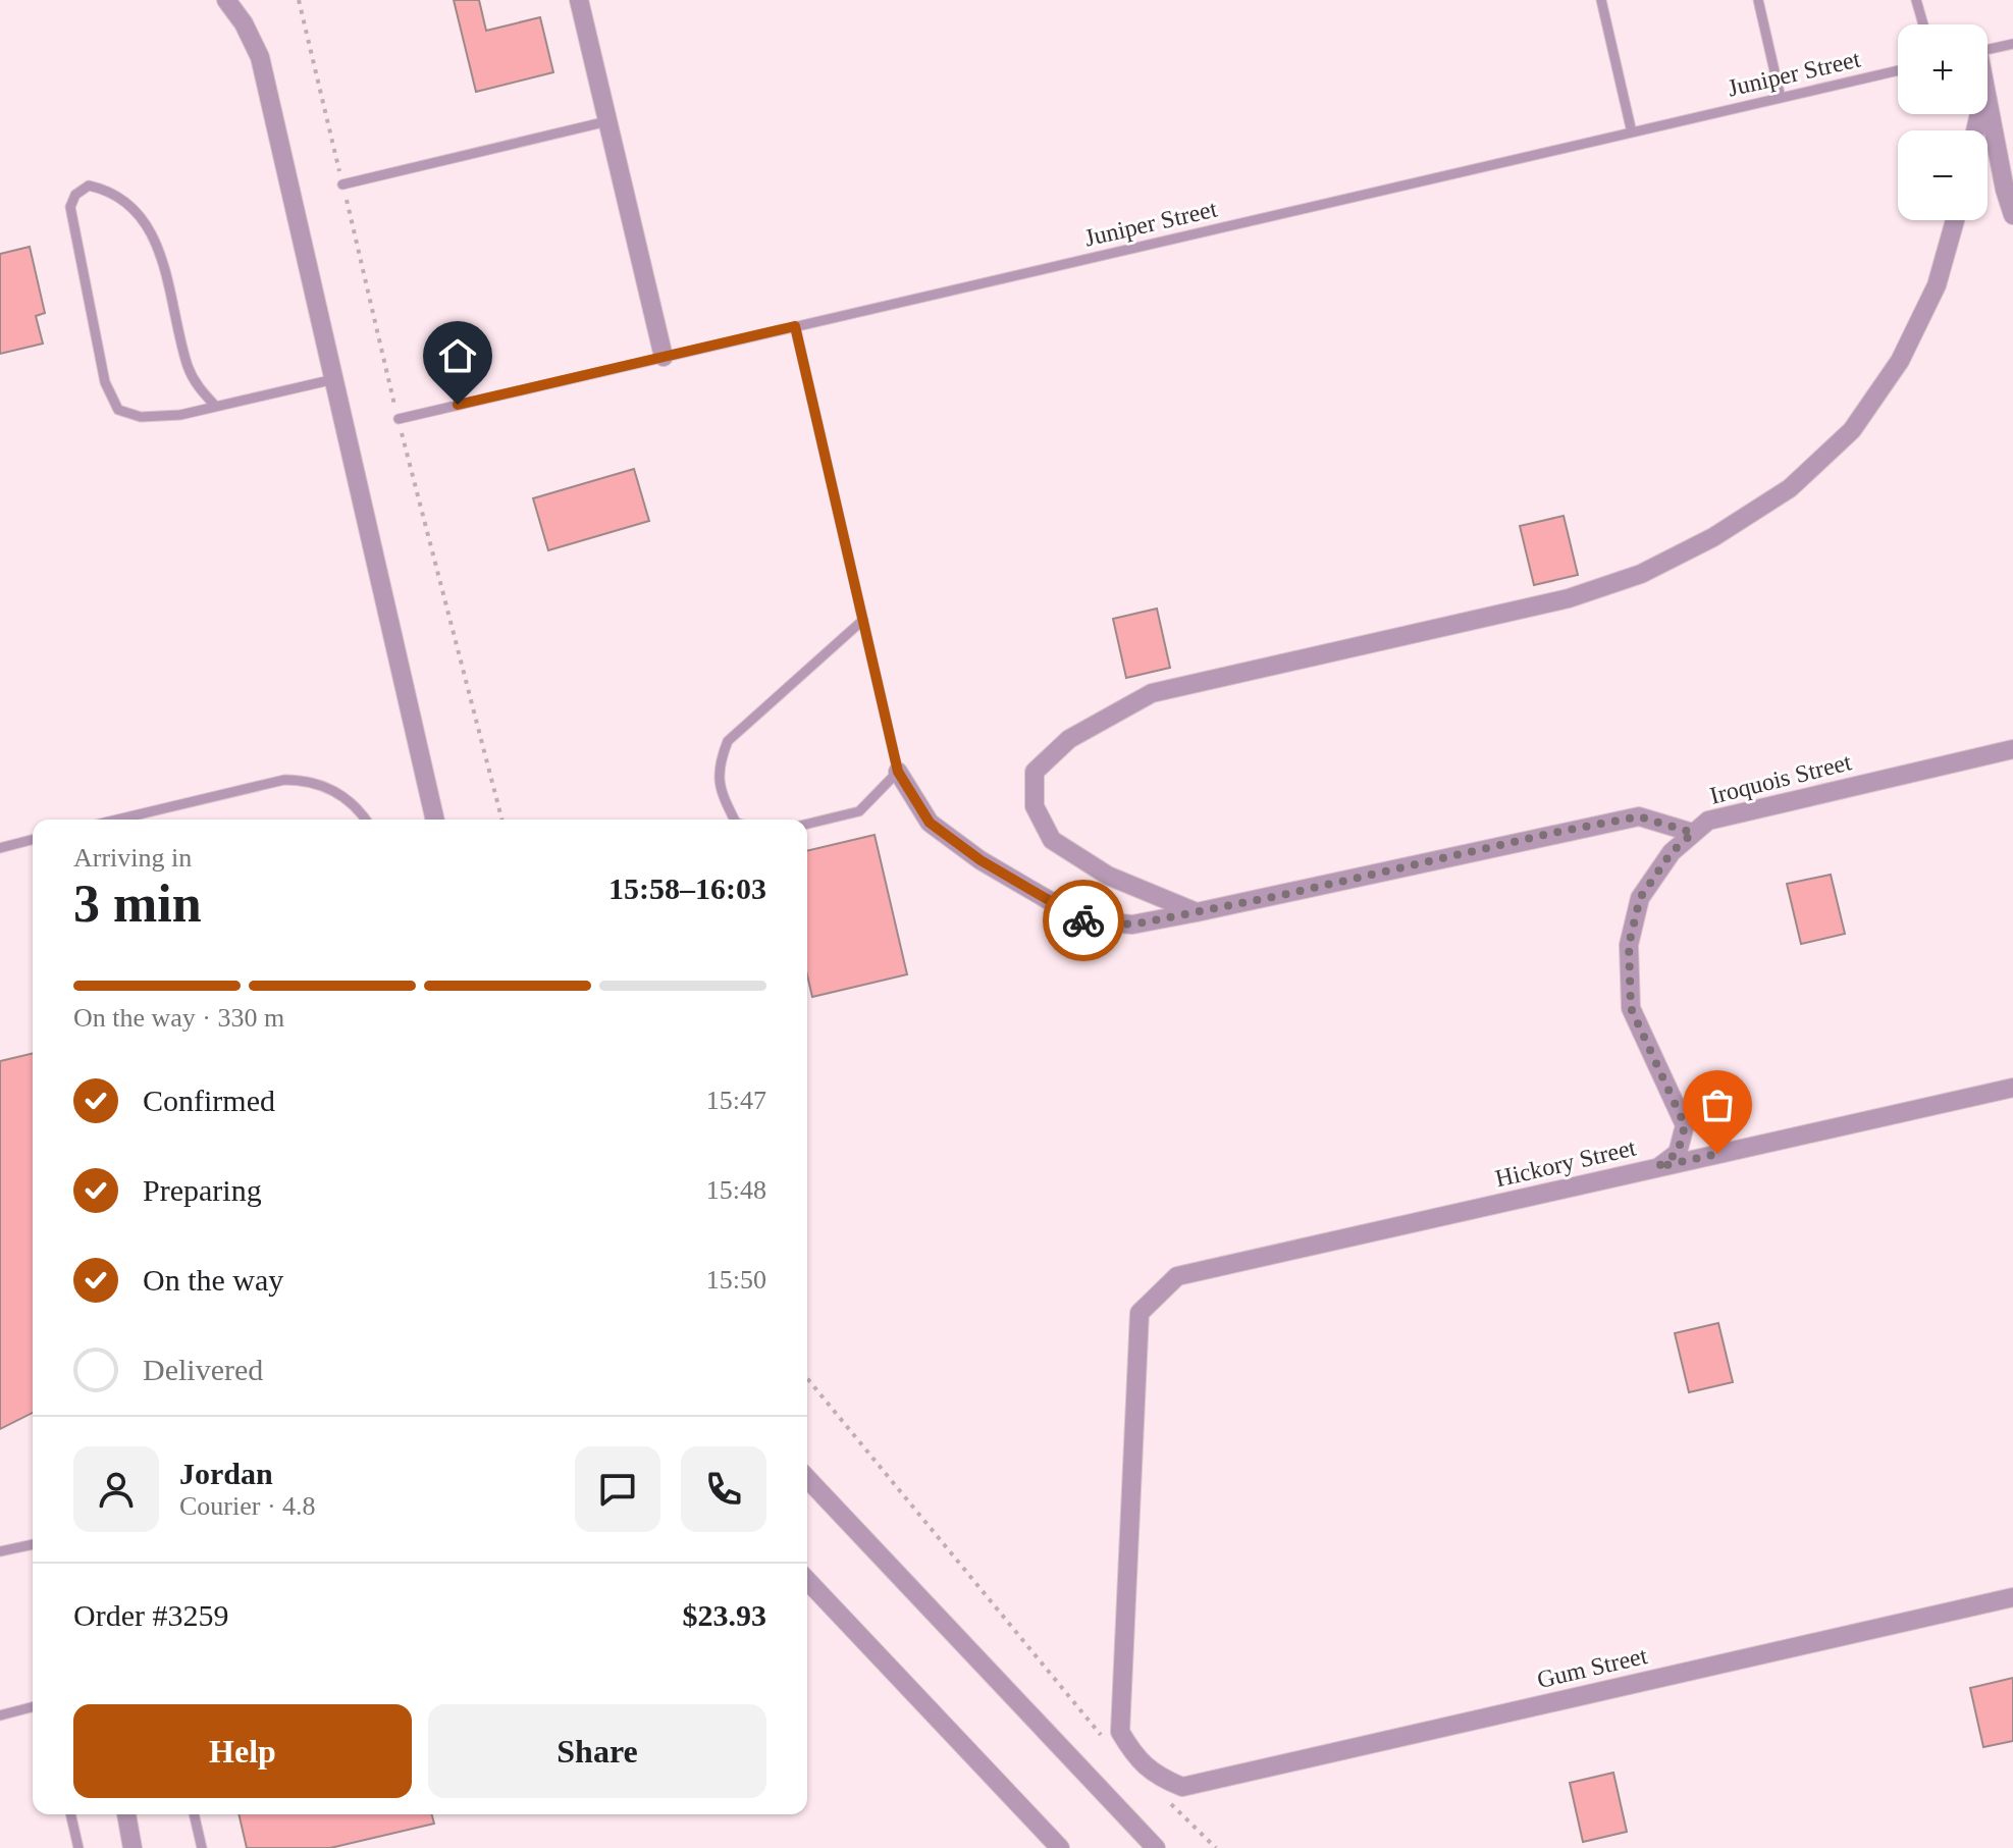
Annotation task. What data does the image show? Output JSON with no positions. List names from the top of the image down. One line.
{"streets":{"street":["Iroquois Street","Hickory Street","Gum Street"],"lane":["Juniper Street"]},"crossings":[["Iroquois Street","Hickory Street"],["Hickory Street","Gum Street"]],"page":{"map_buttons":["+","−"],"heading":["3 min","Arriving in","15:58–16:03"],"panel":["Jordan","Courier · 4.8","Order #3259","$23.93"],"bar":"On the way · 330 m","list":[["Confirmed","15:47"],["Preparing","15:48"],["On the way","15:50"],"Delivered"],"buttons":["Help","Share"]}}
